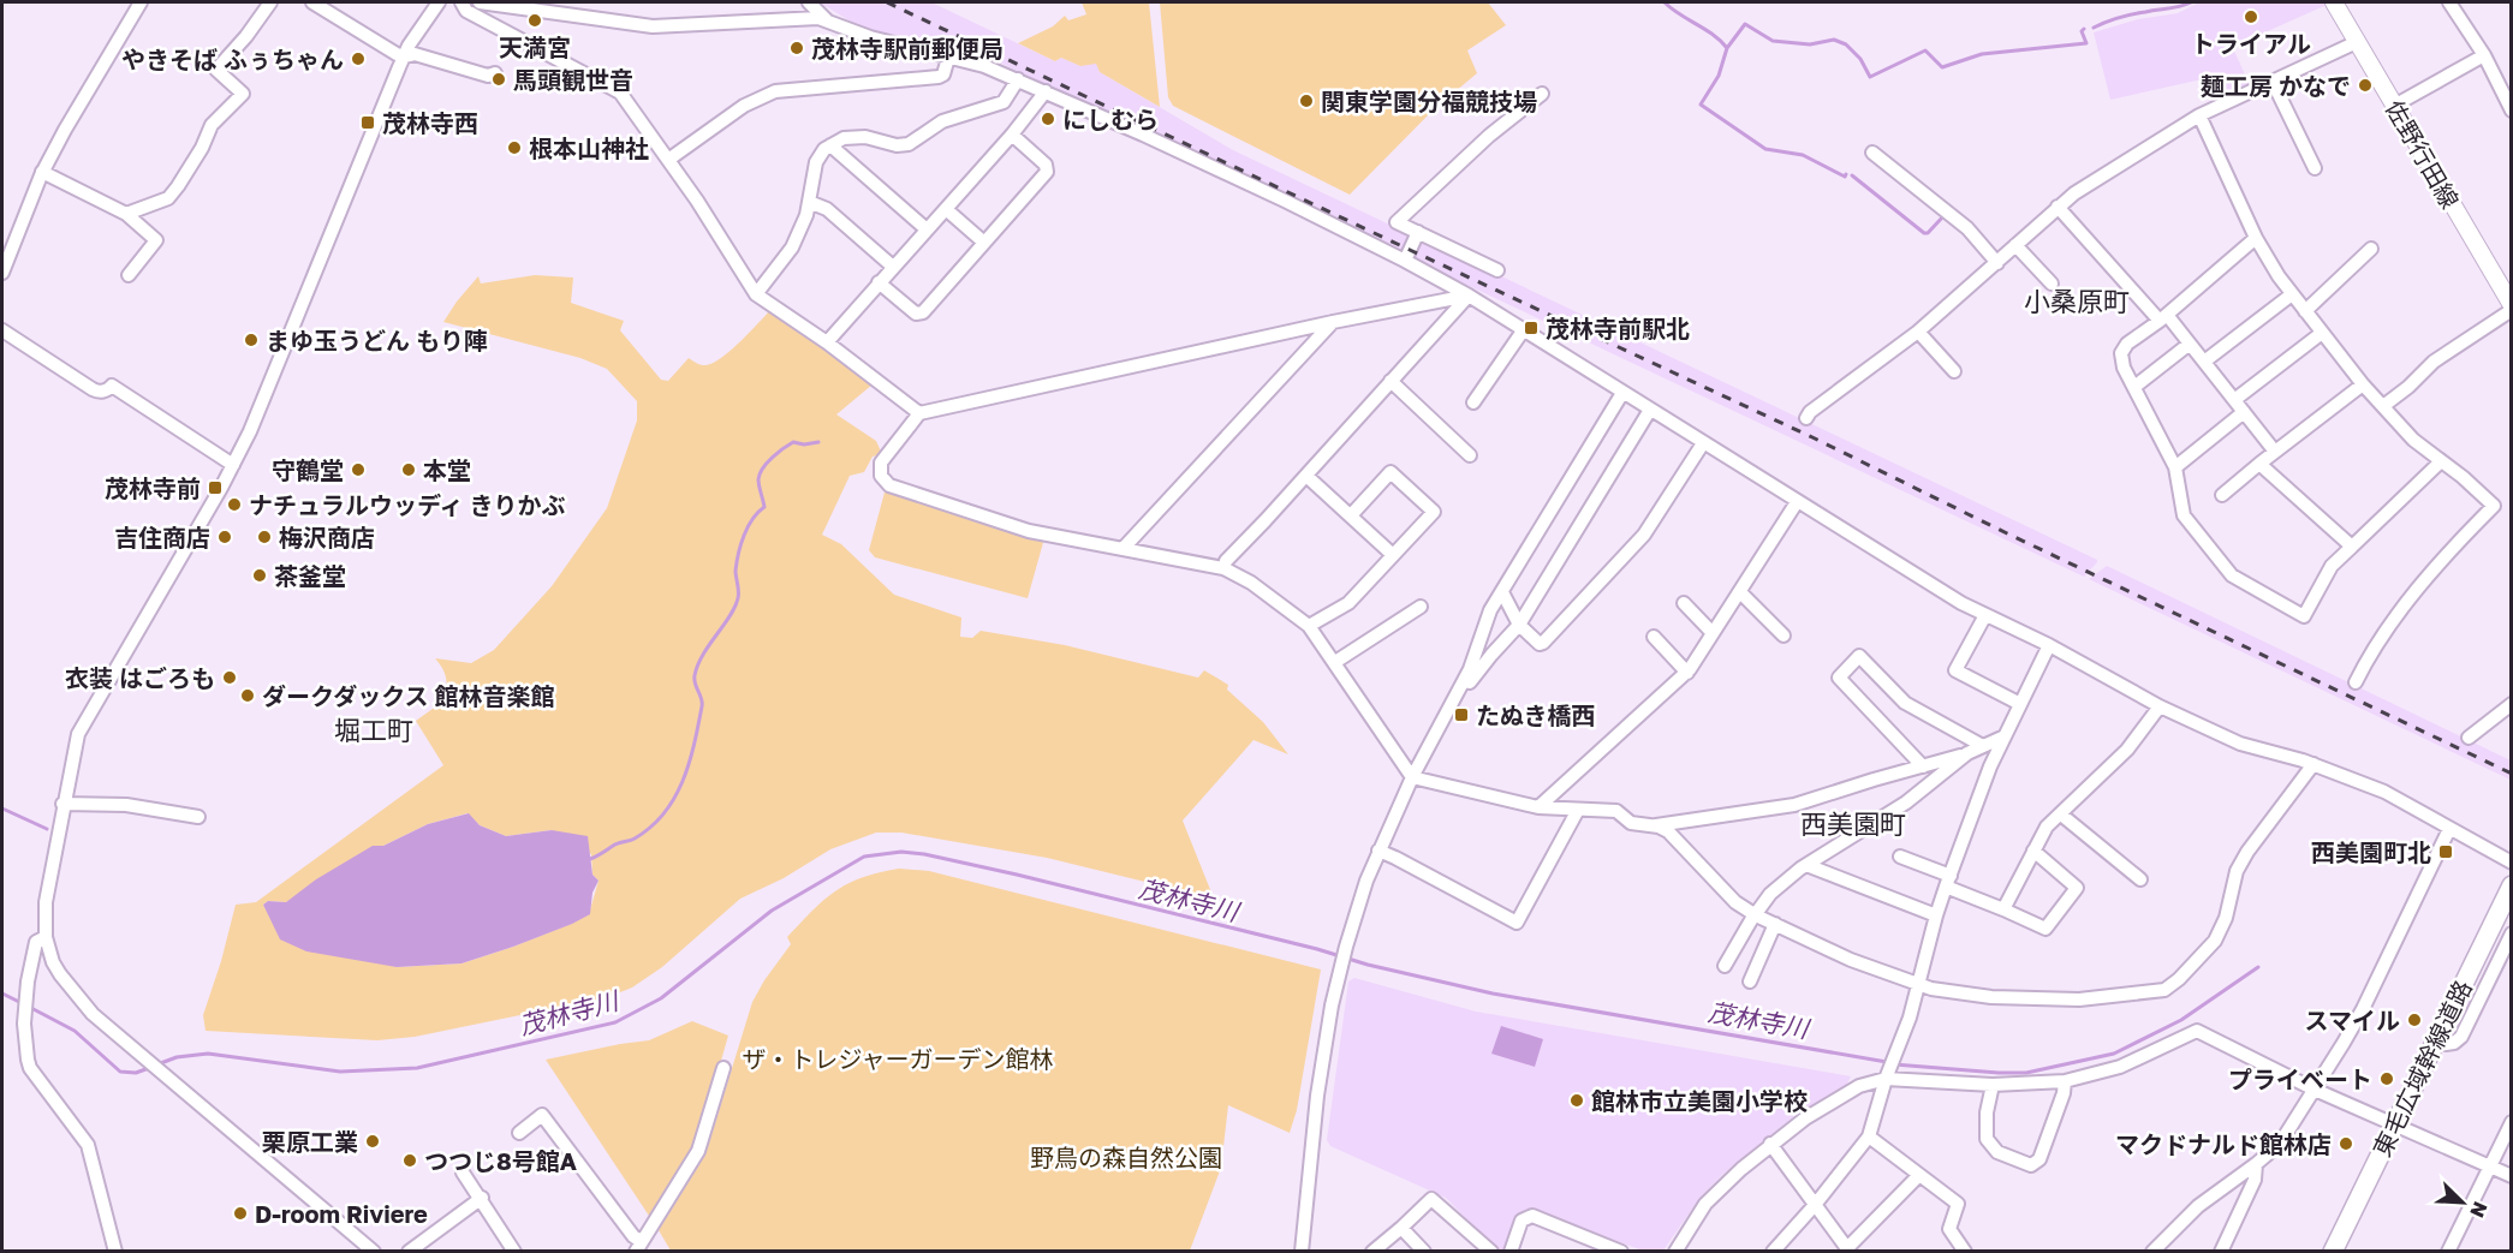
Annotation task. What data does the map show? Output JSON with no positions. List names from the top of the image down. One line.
{"streets":{"highway":["東毛広域幹線道路"],"main road":["佐野行田線"]},"districts":["小桑原町","堀工町","西美園町"],"water":["茂林寺川"],"parks":["ザ・トレジャーガーデン館林","野鳥の森自然公園"],"places":{"other":["トライアル","天満宮","茂林寺駅前郵便局","やきそば ふぅちゃん","馬頭観世音","麺工房 かなで","関東学園分福競技場","にしむら","根本山神社","まゆ玉うどん もり陣","守鶴堂","本堂","ナチュラルウッディ きりかぶ","吉住商店","梅沢商店","茶釜堂","衣装 はごろも","ダークダックス 館林音楽館","スマイル","プライベート","館林市立美園小学校","栗原工業","マクドナルド館林店","つつじ8号館A","D-room Riviere"],"transit":["茂林寺西","茂林寺前駅北","茂林寺前","たぬき橋西","西美園町北"]},"north":"bottom right"}
